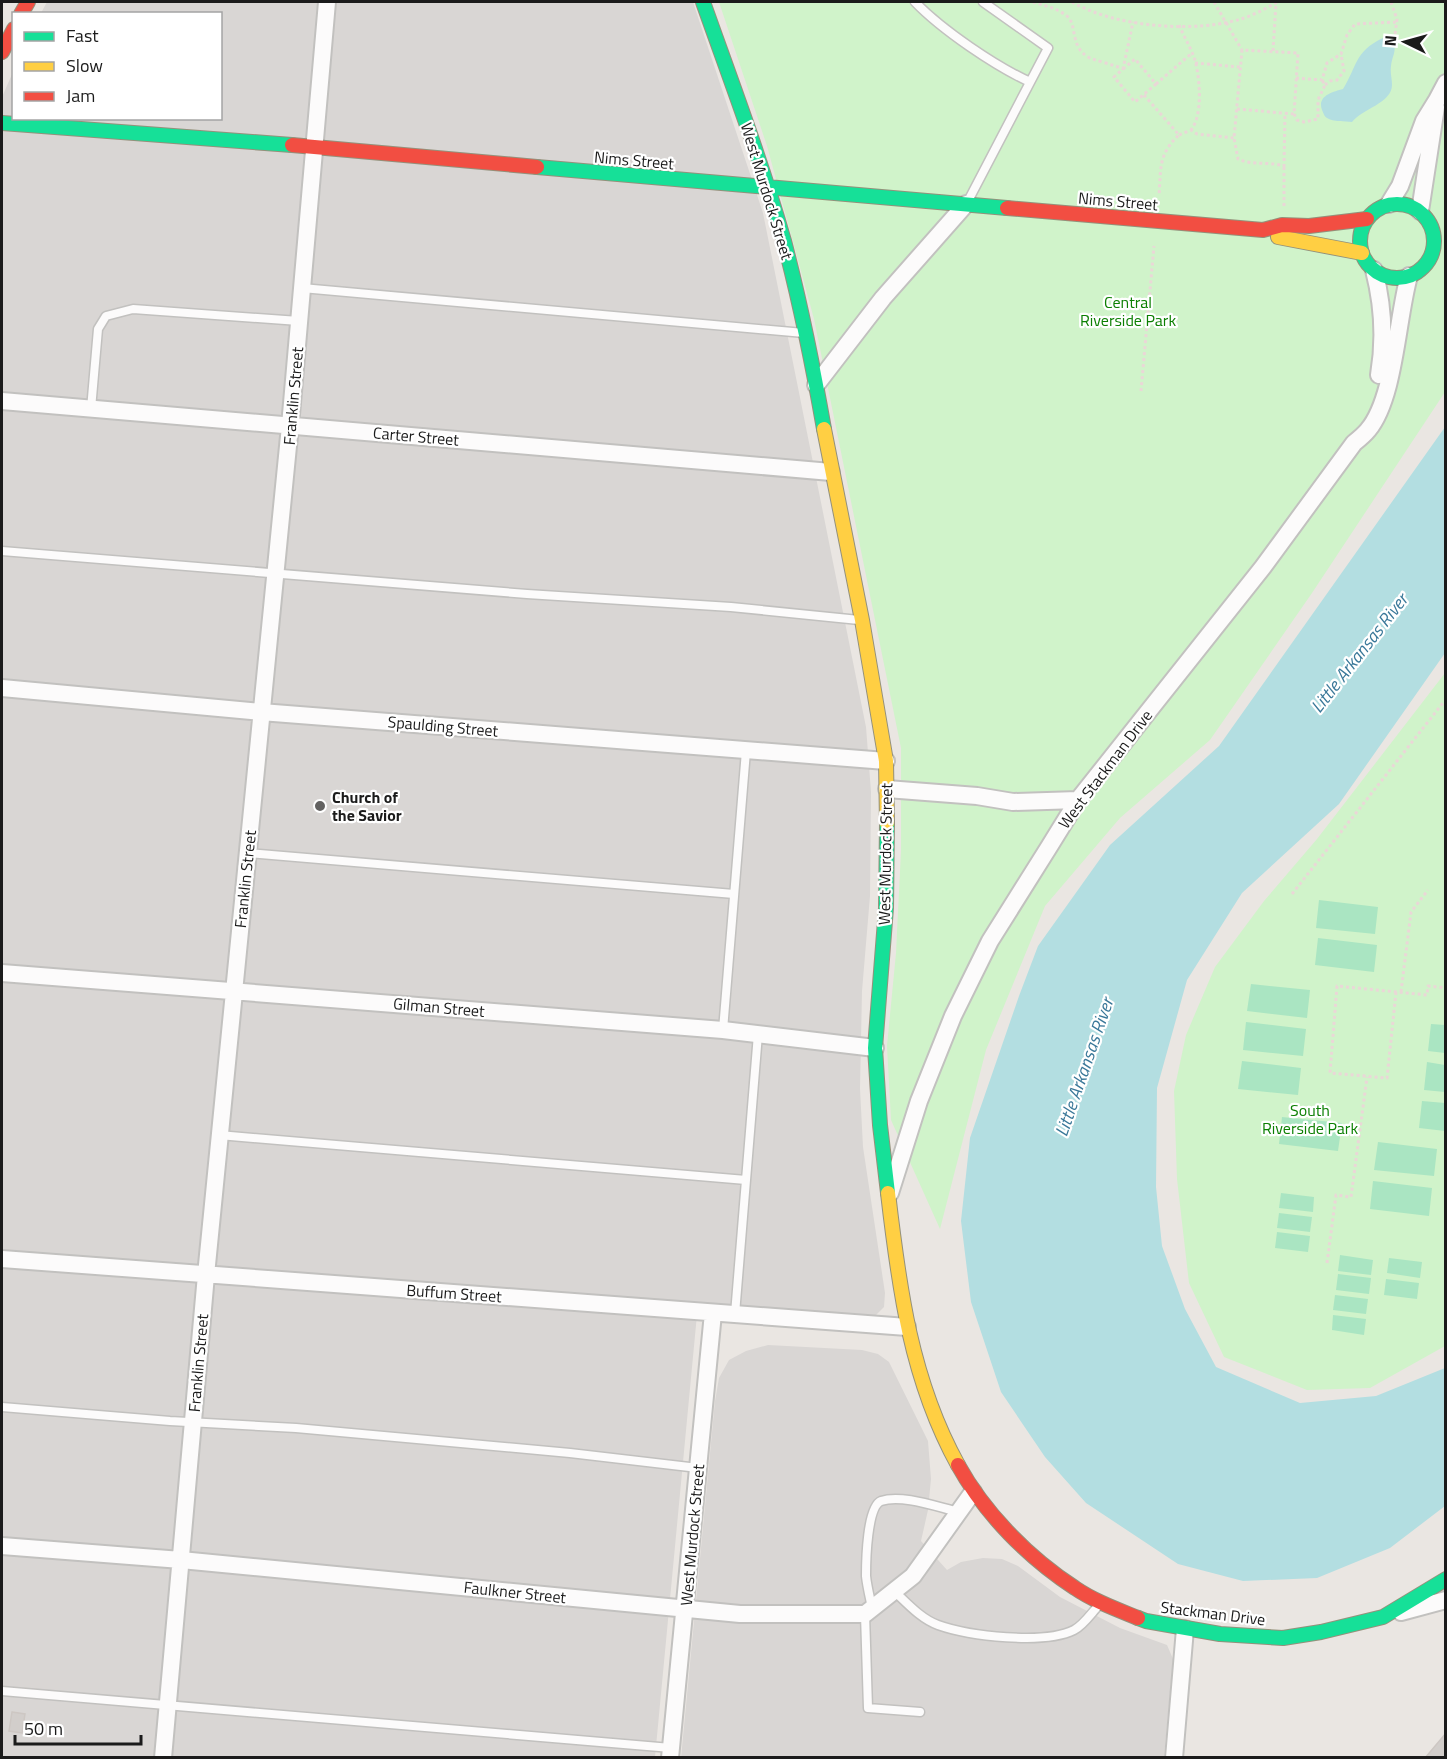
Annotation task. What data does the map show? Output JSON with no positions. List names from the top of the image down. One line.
{"streets":{"street":["Nims Street","West Murdock Street","Franklin Street","Carter Street","Spaulding Street","West Stackman Drive","Gilman Street","Buffum Street","Faulkner Street","Stackman Drive"]},"crossings":[["Nims Street","West Murdock Street"],["Nims Street","Franklin Street"],["Nims Street","West Stackman Drive"],["West Murdock Street","Carter Street"],["West Murdock Street","Spaulding Street"],["West Murdock Street","West Stackman Drive"],["West Murdock Street","Gilman Street"],["West Murdock Street","Buffum Street"],["West Murdock Street","Faulkner Street"],["West Murdock Street","Stackman Drive"],["Franklin Street","Carter Street"],["Franklin Street","Spaulding Street"],["Franklin Street","Gilman Street"],["Franklin Street","Buffum Street"],["Franklin Street","Faulkner Street"],["Buffum Street","Stackman Drive"]],"water":["Little Arkansas River"],"parks":["Central Riverside Park","South Riverside Park"],"places":["Church of the Savior"],"legend":["Fast","Slow","Jam"],"scale_bar":"50 m","north":"left"}
